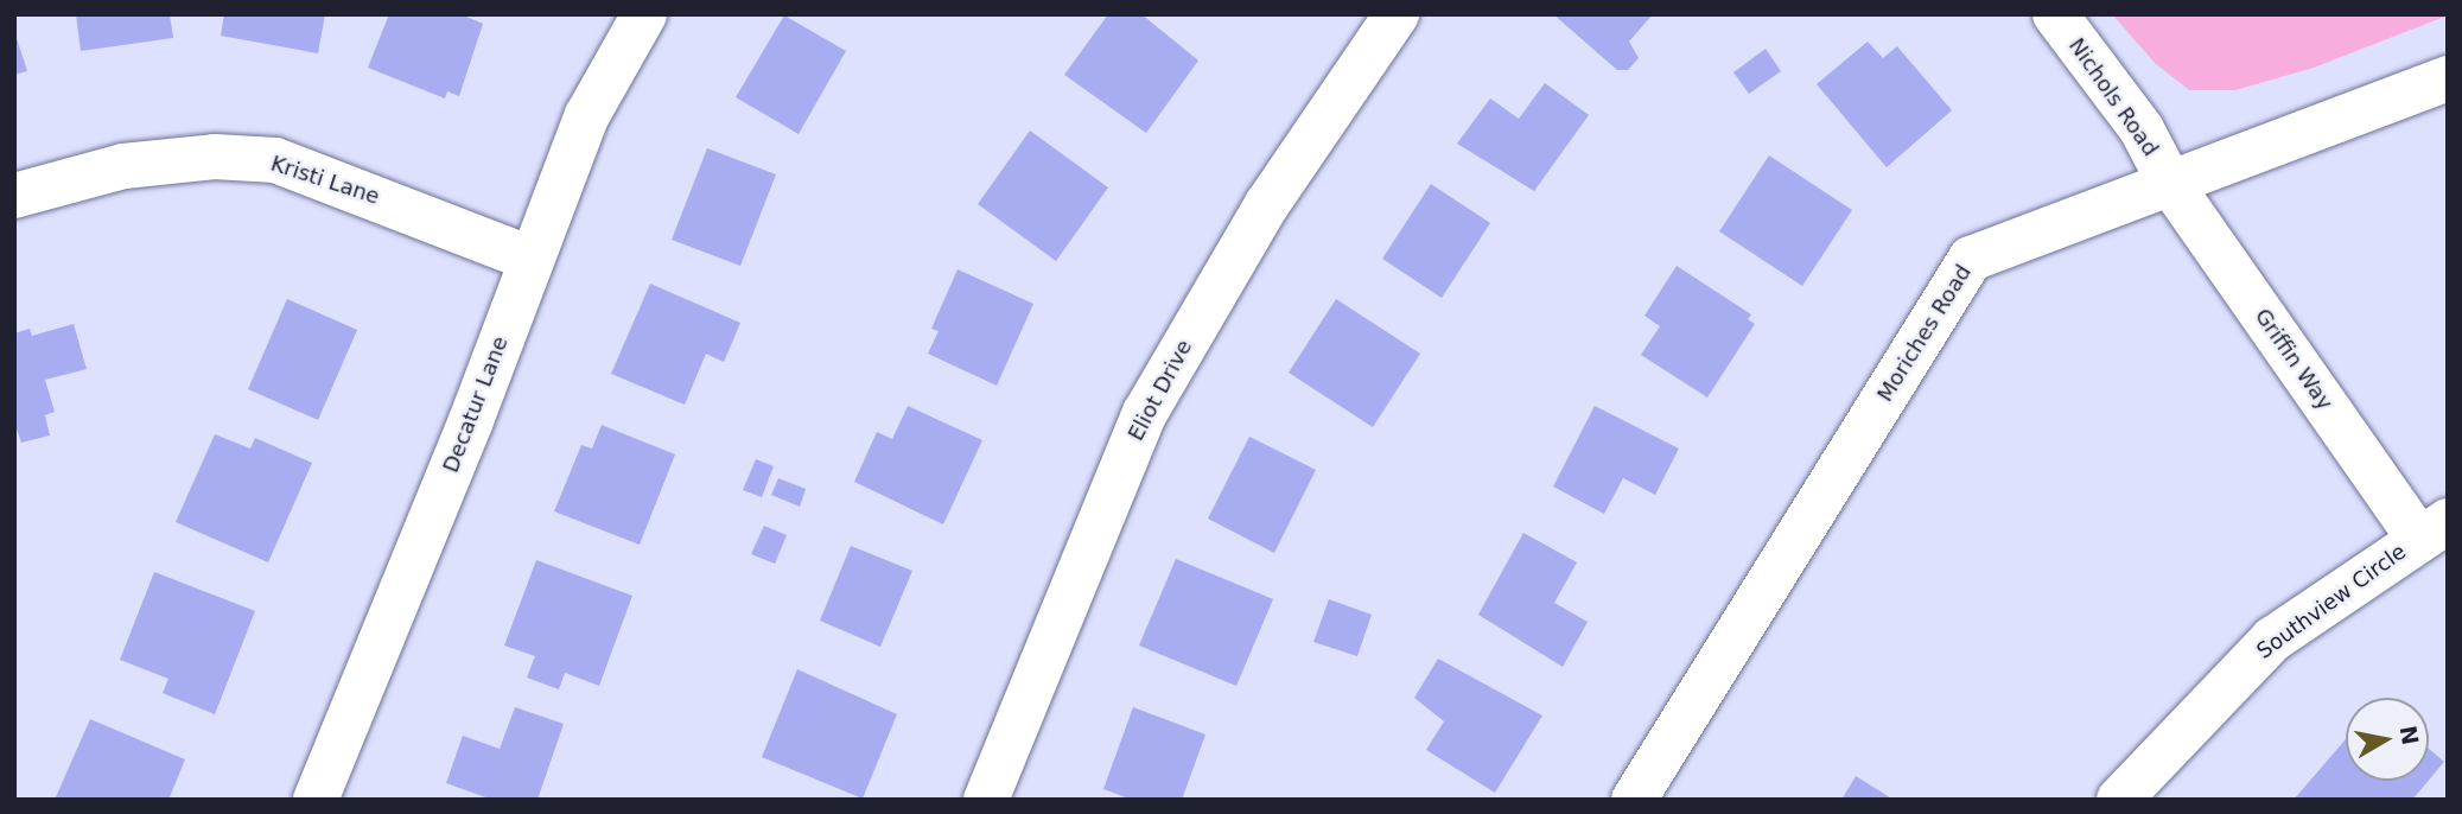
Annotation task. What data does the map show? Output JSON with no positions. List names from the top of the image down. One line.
{"streets":{"street":["Nichols Road","Kristi Lane","Moriches Road","Griffin Way","Eliot Drive","Decatur Lane","Southview Circle"]},"crossings":[["Nichols Road","Moriches Road"],["Nichols Road","Griffin Way"],["Kristi Lane","Decatur Lane"],["Moriches Road","Griffin Way"],["Griffin Way","Southview Circle"]],"north":"right"}
